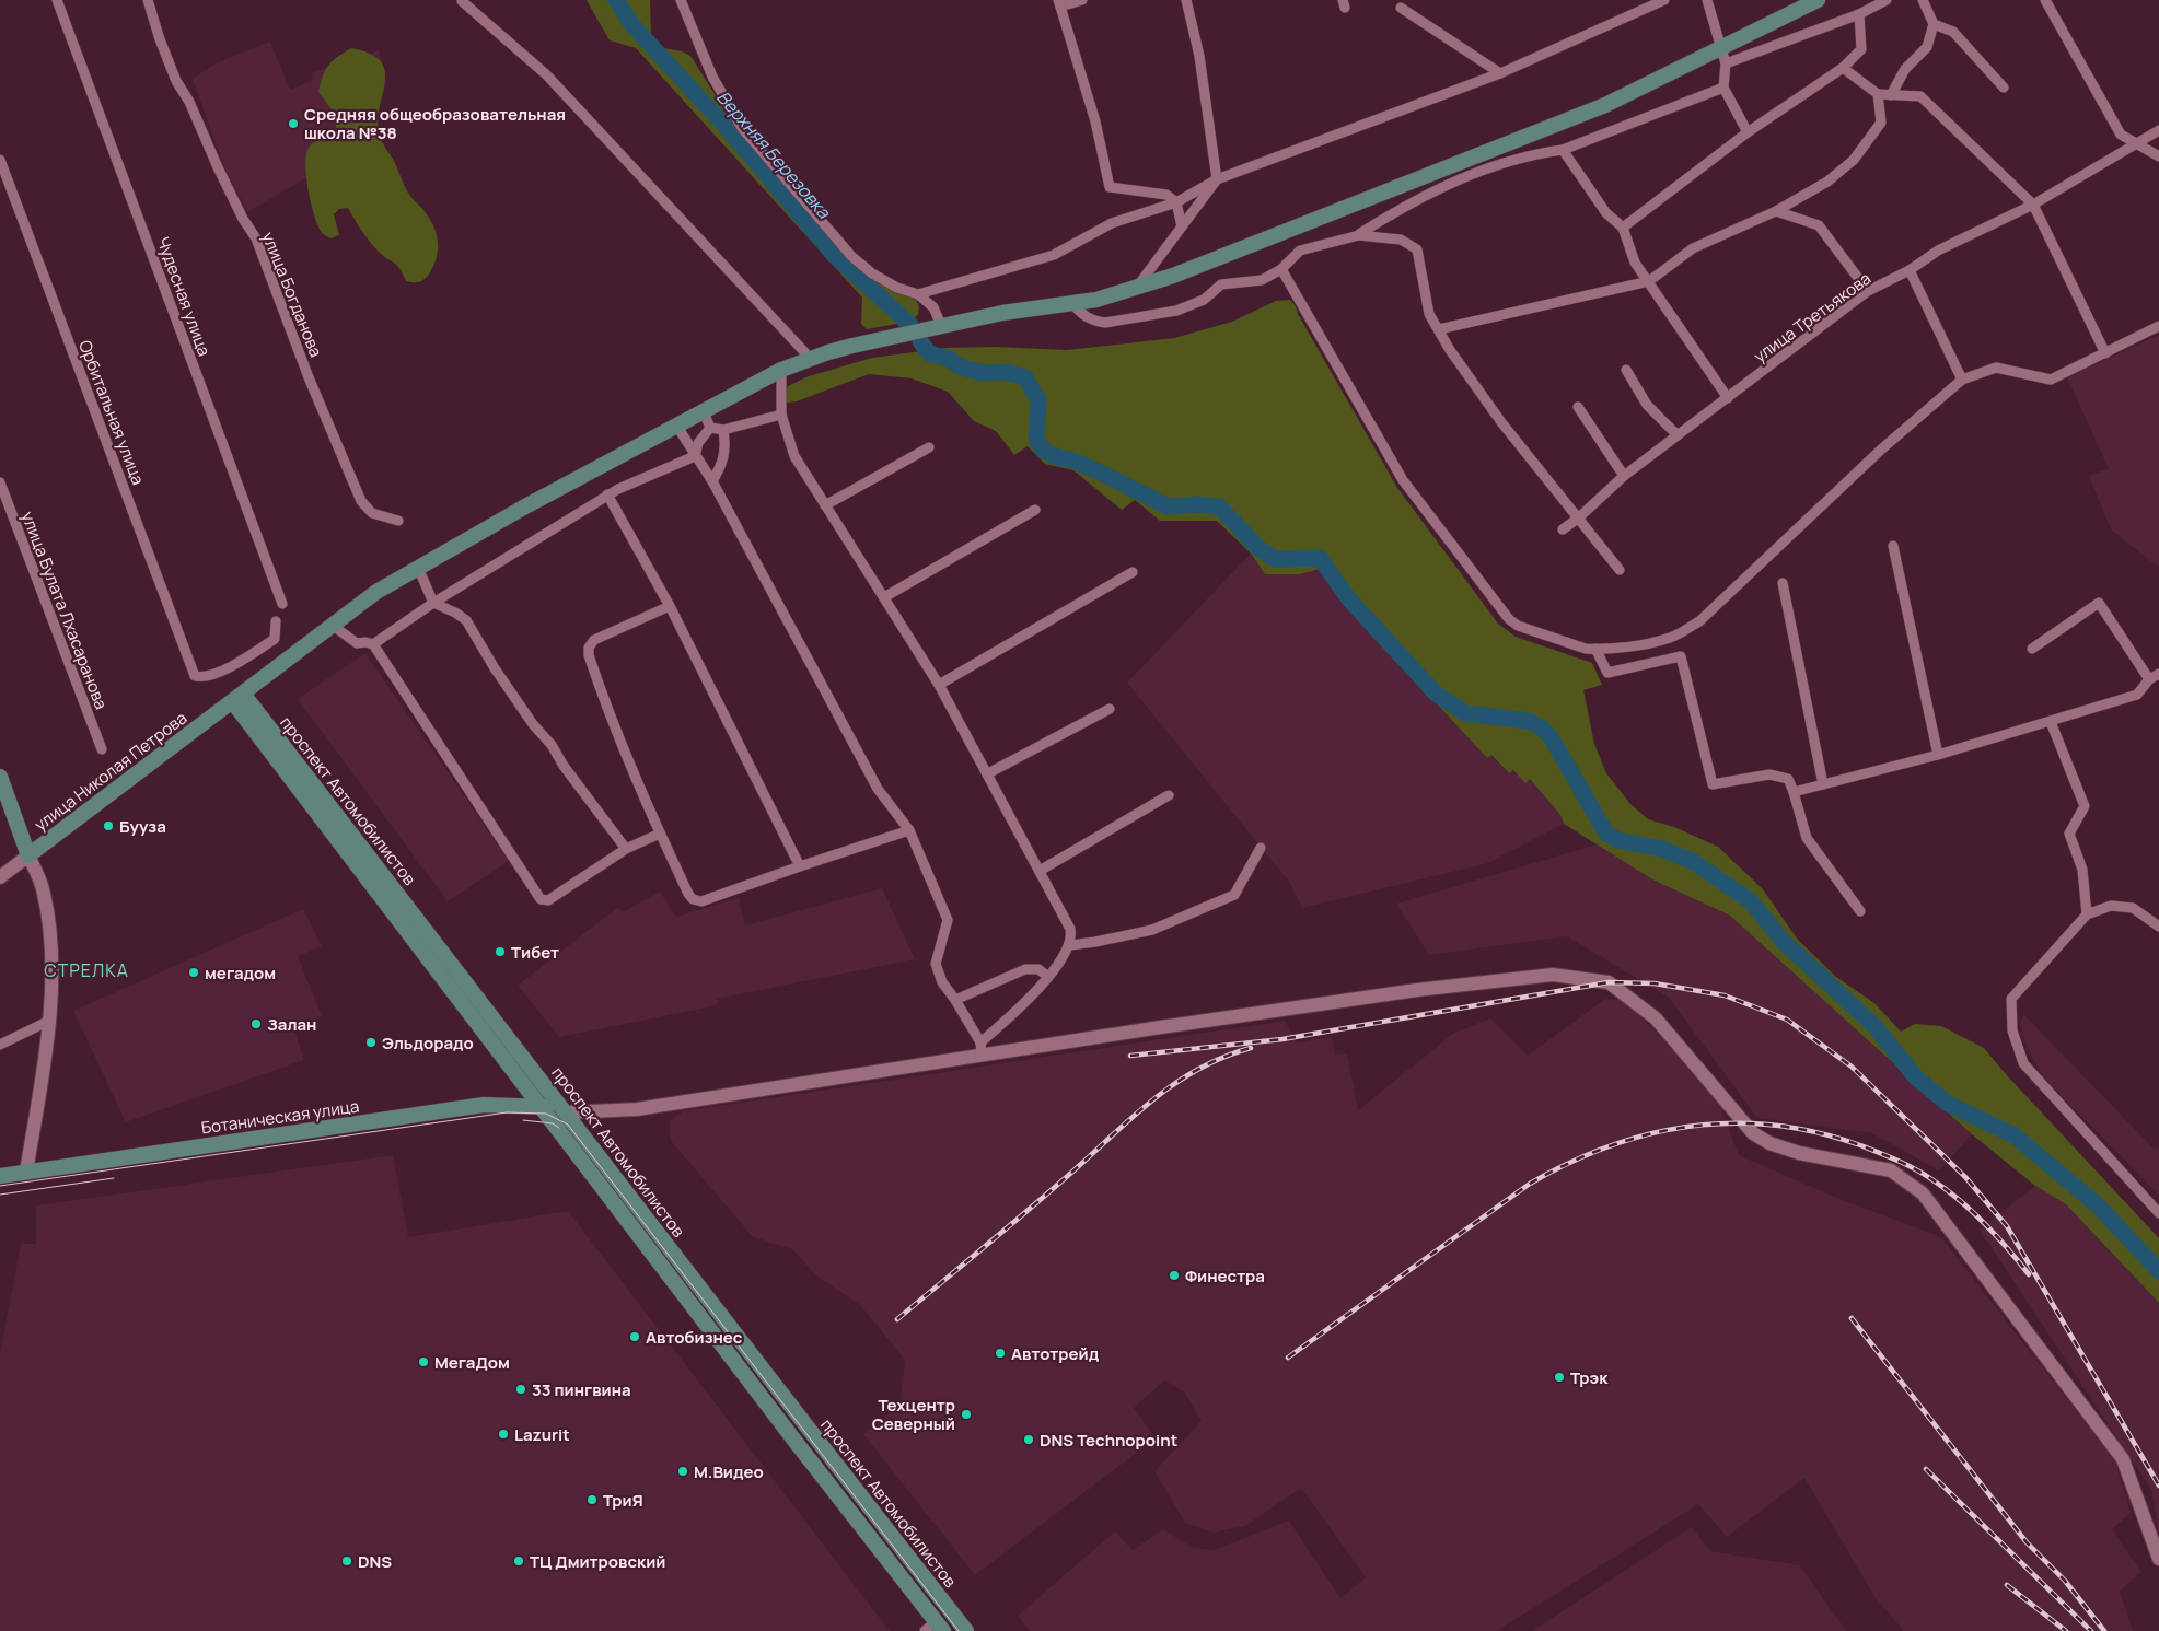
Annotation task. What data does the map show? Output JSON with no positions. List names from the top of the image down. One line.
{"streets":{"main road":["улица Николая Петрова","проспект Автомобилистов","Ботаническая улица"],"street":["улица Богданова","Чудесная улица","улица Третьякова","Орбитальная улица","улица Булата Лхасаранова"]},"crossings":[["улица Николая Петрова","проспект Автомобилистов"],["проспект Автомобилистов","Ботаническая улица"]],"districts":["СТРЕЛКА"],"water":["Верхняя Березовка"],"places":["Средняя общеобразовательная школа №38","Бууза","Тибет","мегадом","Залан","Эльдорадо","Финестра","Автобизнес","Автотрейд","МегаДом","Трэк","33 пингвина","Техцентр Северный","Lazurit","DNS Technopoint","М.Видео","ТриЯ","DNS","ТЦ Дмитровский"]}
